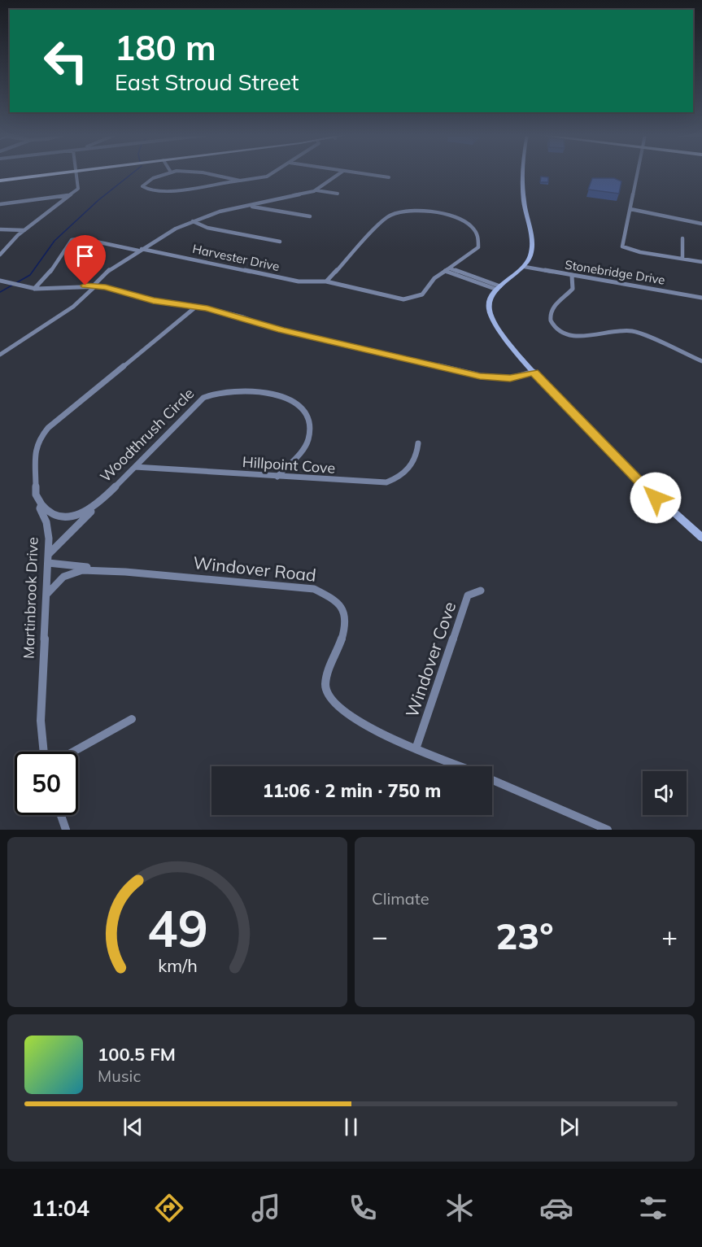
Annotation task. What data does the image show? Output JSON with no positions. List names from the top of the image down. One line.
{"streets":{"street":["Harvester Drive","Stonebridge Drive","Woodthrush Circle","Hillpoint Cove","Windover Road","Martinbrook Drive","Windover Cove"]},"crossings":[["Woodthrush Circle","Hillpoint Cove"],["Woodthrush Circle","Martinbrook Drive"],["Windover Road","Martinbrook Drive"],["Windover Road","Windover Cove"]],"page":{"turn":["180 m","East Stroud Street"],"limit":"50","trip":"11:06 · 2 min · 750 m","tile":"Climate","heat":["−","23°","+"],"song":["100.5 FM","Music"],"tabs":"11:04","gauge":["49","km/h"]}}
